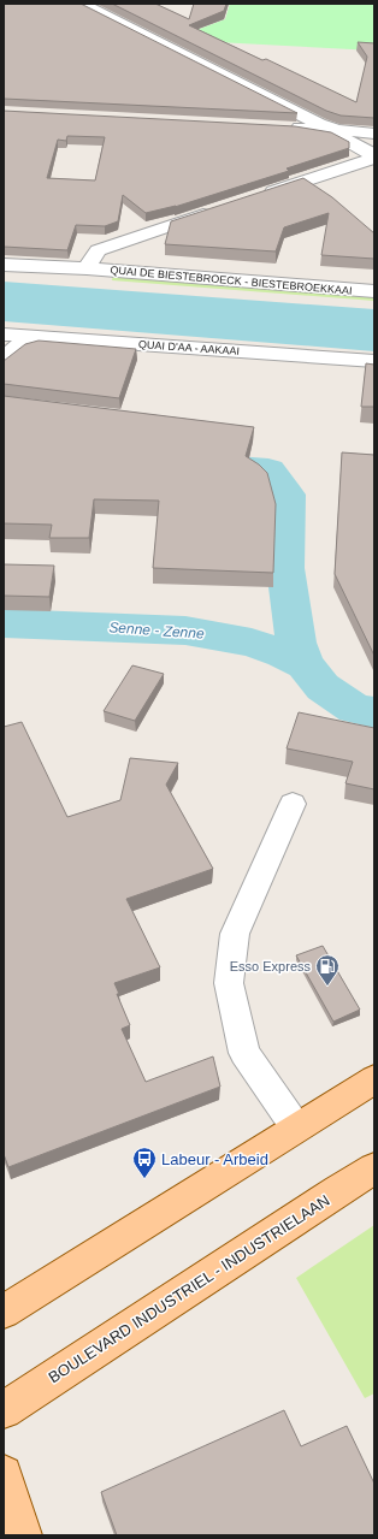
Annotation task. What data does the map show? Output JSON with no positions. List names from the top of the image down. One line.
{"streets":{"main road":["BOULEVARD INDUSTRIEL - INDUSTRIELAAN"],"street":["QUAI DE BIESTEBROECK - BIESTEBROEKKAAI","QUAI D'AA - AAKAAI"]},"water":["Senne - Zenne"],"places":{"fuel station":["Esso Express"],"bus stop":["Labeur - Arbeid"]}}
